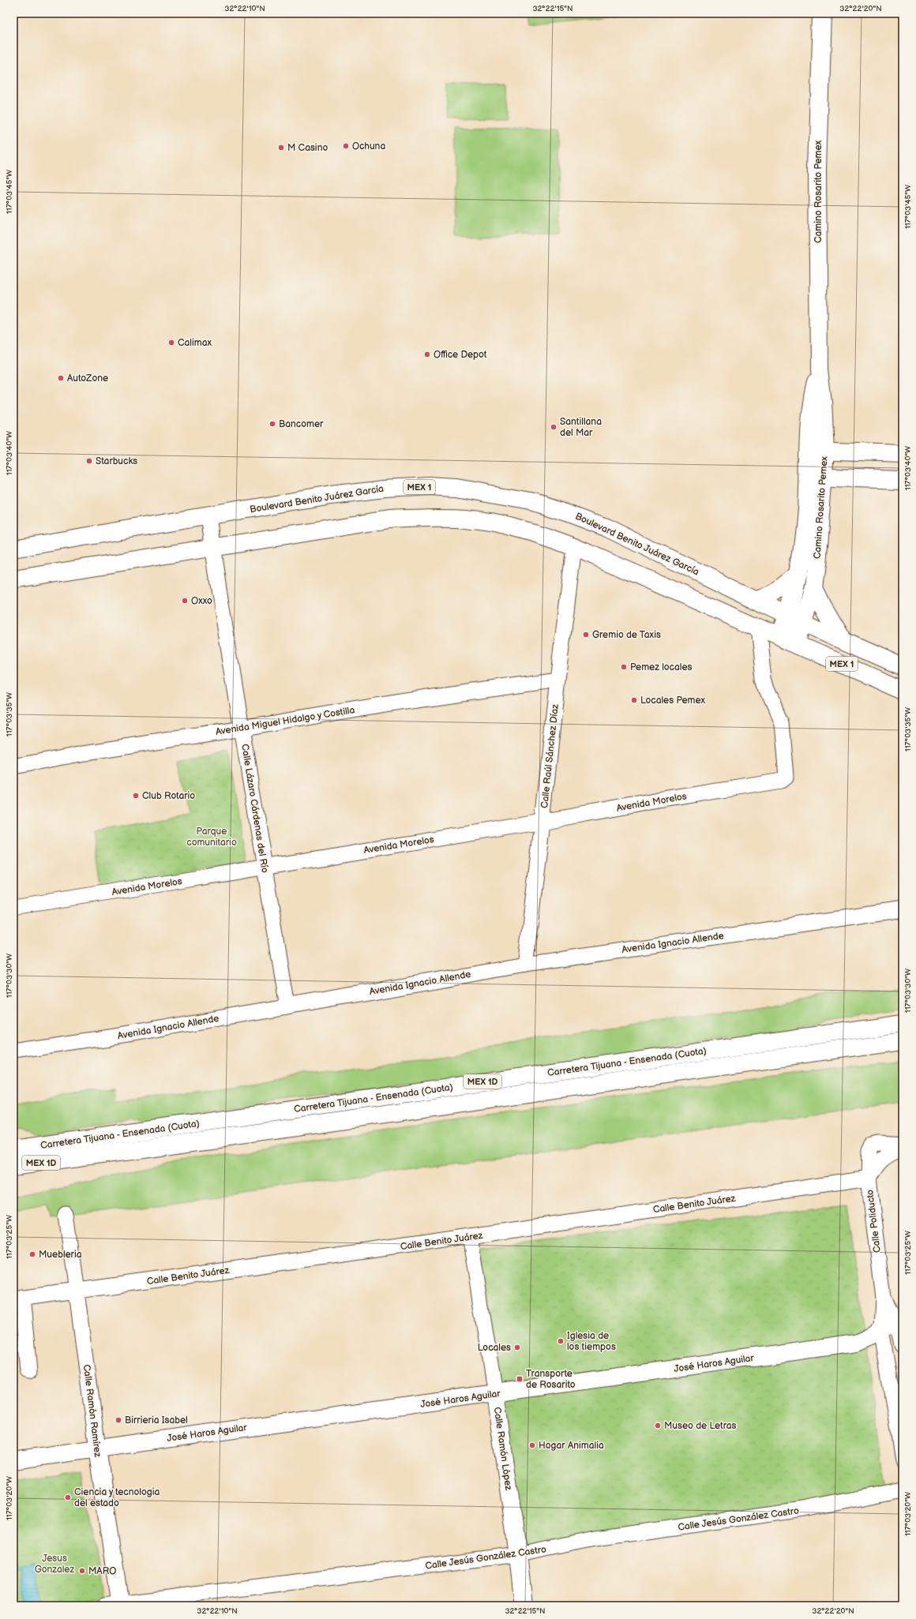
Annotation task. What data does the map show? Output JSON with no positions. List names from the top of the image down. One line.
{"streets":{"main road":["Camino Rosarito Pemex","MEX 1","Boulevard Benito Juárez García","Carretera Tijuana - Ensenada (Cuota)","MEX 1D","José Haros Aguilar","Calle Ramón Ramírez","Calle Ramón López"],"street":["Avenida Miguel Hidalgo y Costilla","Calle Raúl Sánchez Díaz","Avenida Morelos","Calle Lázaro Cárdenas del Río","Avenida Ignacio Allende","Calle Benito Juárez","Calle Poliducto","Calle Jesús González Castro"]},"crossings":[["Camino Rosarito Pemex","MEX 1"],["Camino Rosarito Pemex","Boulevard Benito Juárez García"],["MEX 1","Boulevard Benito Juárez García"],["MEX 1","Calle Raúl Sánchez Díaz"],["MEX 1","Avenida Morelos"],["MEX 1","Calle Lázaro Cárdenas del Río"],["Boulevard Benito Juárez García","Calle Lázaro Cárdenas del Río"],["Avenida Miguel Hidalgo y Costilla","Calle Raúl Sánchez Díaz"],["Avenida Miguel Hidalgo y Costilla","Calle Lázaro Cárdenas del Río"],["Calle Raúl Sánchez Díaz","Avenida Morelos"],["Calle Raúl Sánchez Díaz","Avenida Ignacio Allende"],["Avenida Morelos","Calle Lázaro Cárdenas del Río"],["Calle Lázaro Cárdenas del Río","Avenida Ignacio Allende"],["Calle Benito Juárez","Calle Poliducto"],["Calle Benito Juárez","Calle Ramón Ramírez"],["Calle Benito Juárez","Calle Ramón López"],["Calle Poliducto","José Haros Aguilar"],["José Haros Aguilar","Calle Ramón Ramírez"],["José Haros Aguilar","Calle Ramón López"],["Calle Ramón Ramírez","Calle Jesús González Castro"],["Calle Ramón López","Calle Jesús González Castro"]],"parks":["Parque comunitario","Jesus Gonzalez"],"places":{"other":["Ochuna","M Casino","Calimax","Office Depot","AutoZone","Bancomer","Santillana del Mar","Starbucks","Oxxo","Gremio de Taxis","Pemez locales","Locales Pemex","Club Rotario","Muebleria","Iglesia de los tiempos","Locales","Birrieria Isabel","Museo de Letras","Hogar Animalia","Ciencia y tecnologia del estado","MARO"],"transit":["Transporte de Rosarito"]},"coordinates":["32°22'10\"N","32°22'15\"N","32°22'20\"N","117°03'45\"W","117°03'40\"W","117°03'35\"W","117°03'30\"W","117°03'25\"W","117°03'20\"W"]}
